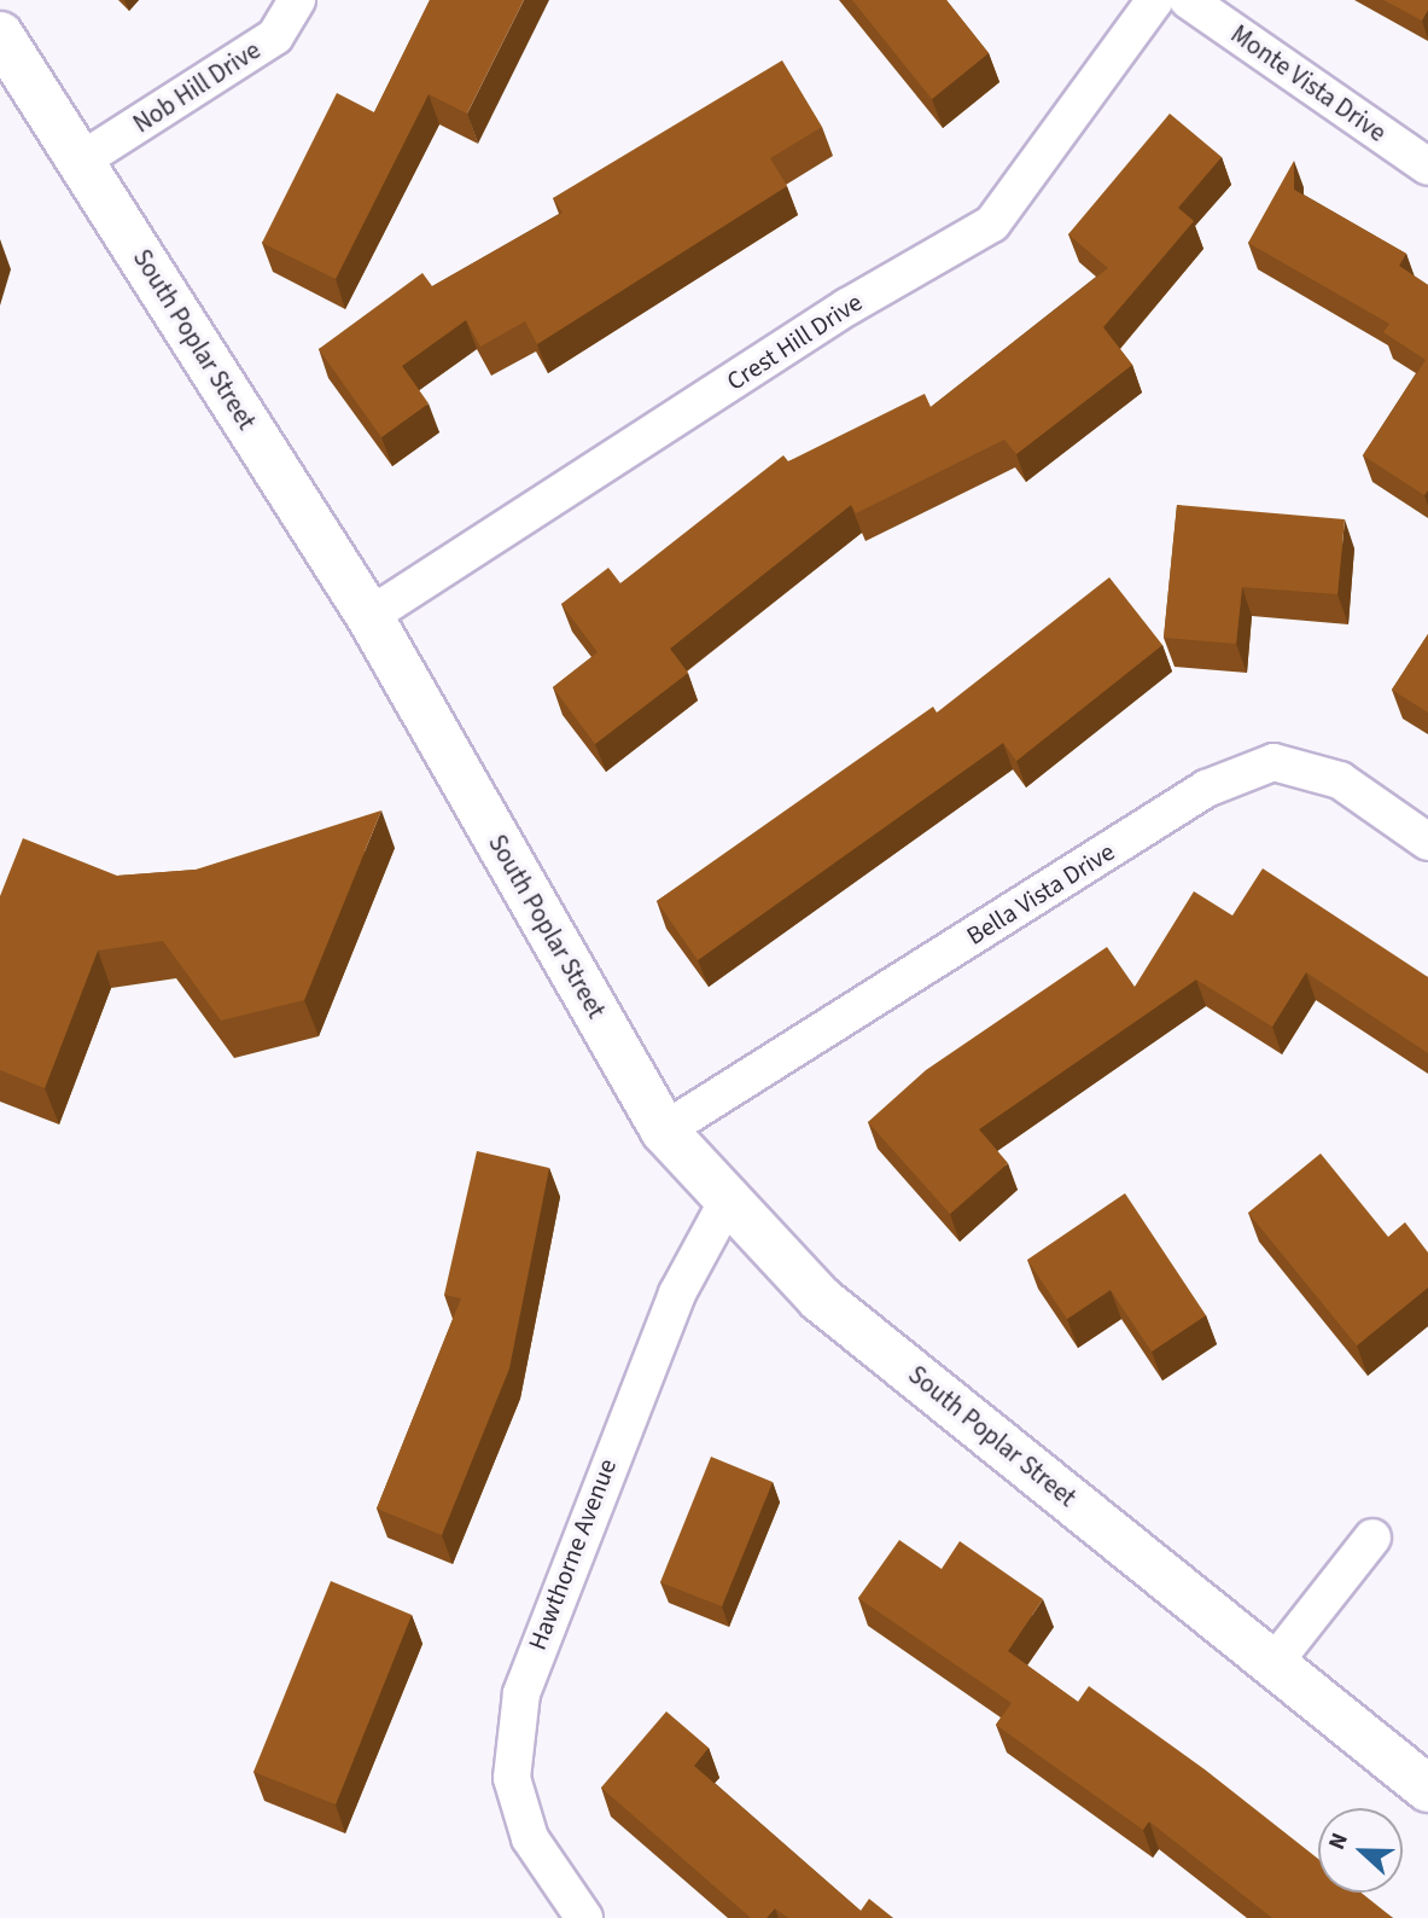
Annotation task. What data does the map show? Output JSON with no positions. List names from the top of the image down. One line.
{"streets":{"main road":["South Poplar Street"],"street":["Monte Vista Drive","Nob Hill Drive","Crest Hill Drive","Bella Vista Drive","Hawthorne Avenue"]},"crossings":[["Nob Hill Drive","South Poplar Street"],["South Poplar Street","Crest Hill Drive"],["South Poplar Street","Bella Vista Drive"],["South Poplar Street","Hawthorne Avenue"]],"north":"left"}
